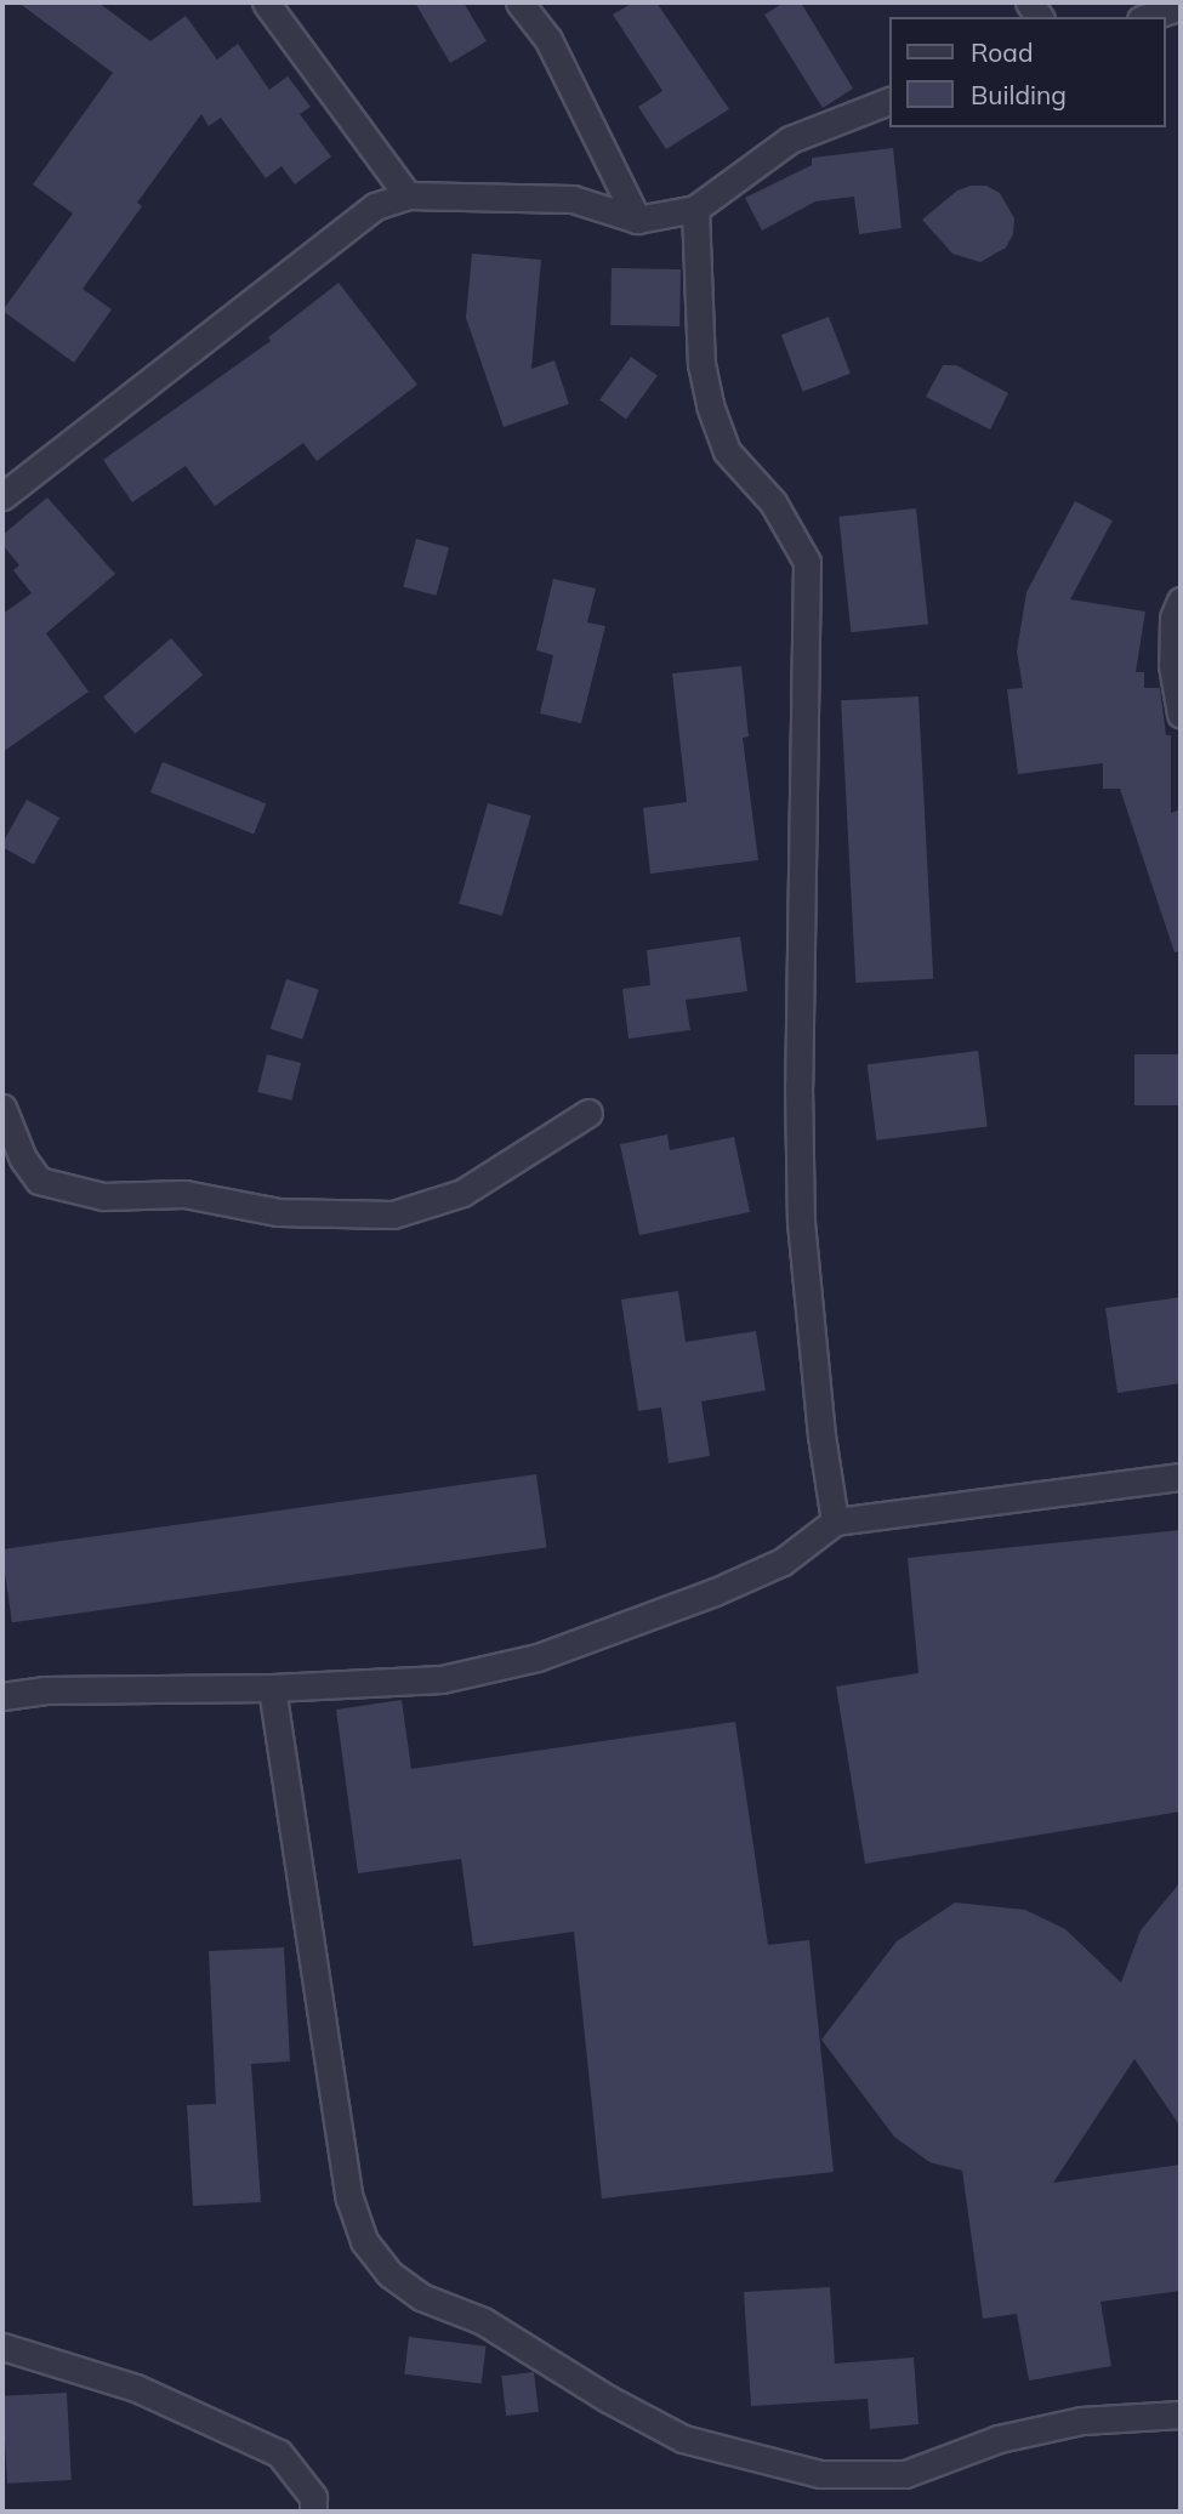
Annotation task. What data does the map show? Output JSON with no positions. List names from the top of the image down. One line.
{"legend":["Road","Building"]}
